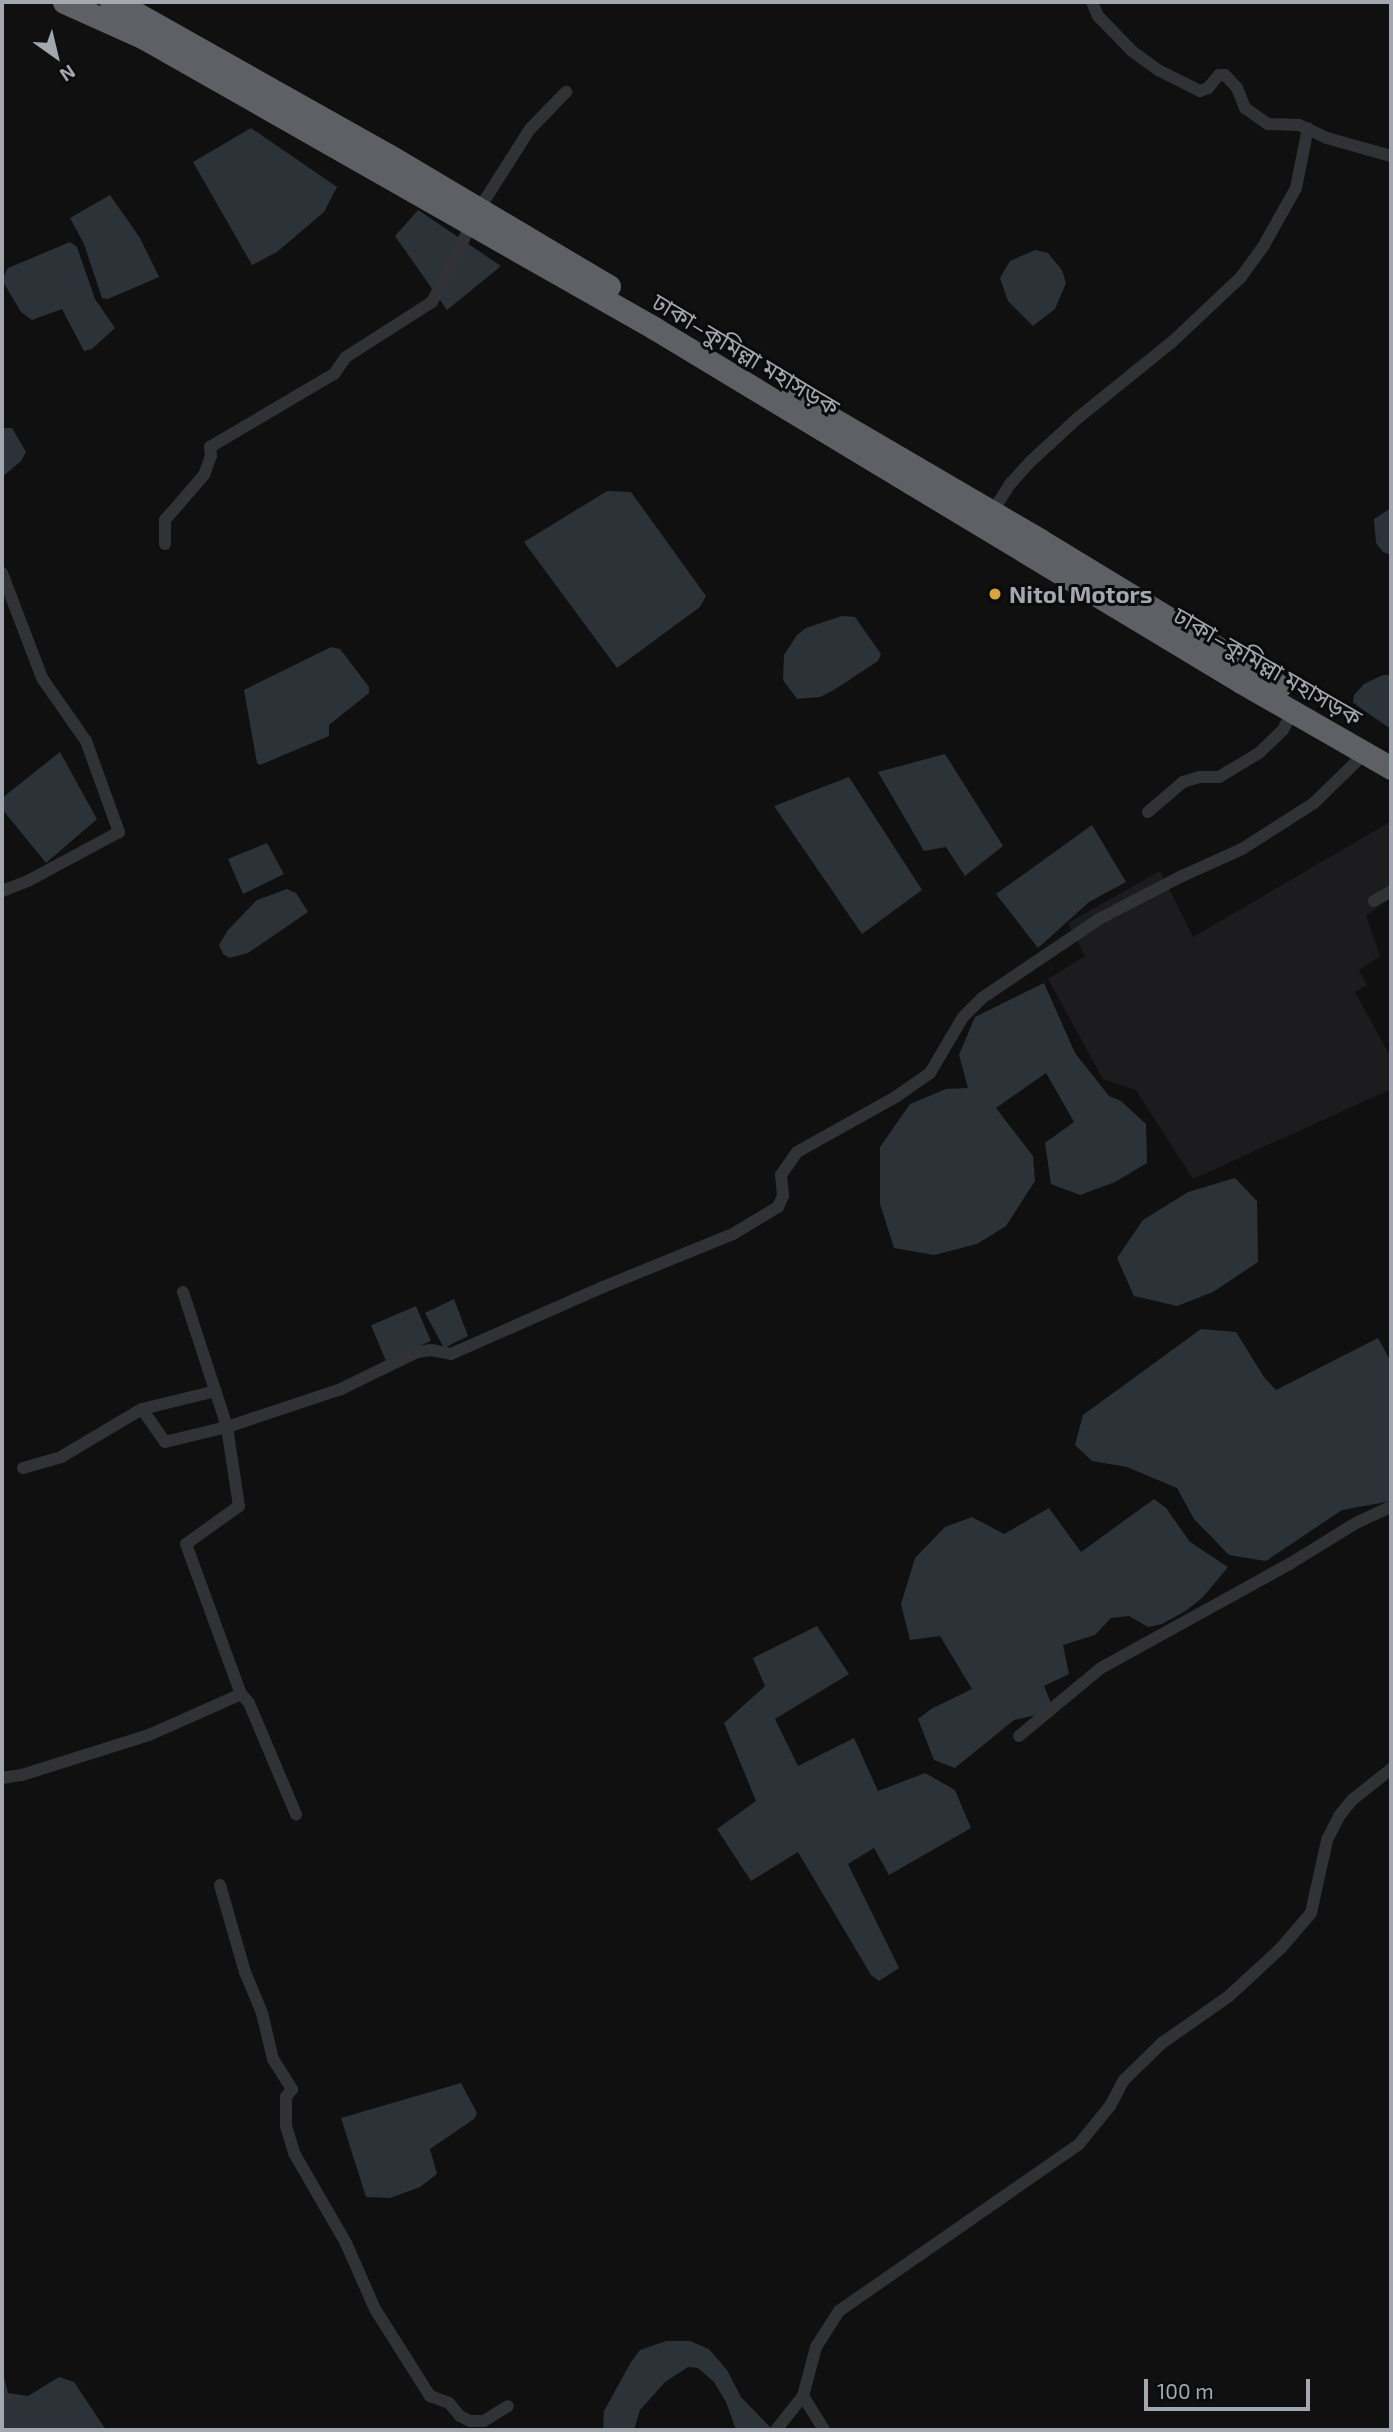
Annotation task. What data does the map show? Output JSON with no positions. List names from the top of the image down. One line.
{"streets":{"highway":["ঢাকা–কুমিল্লা মহাসড়ক"]},"places":["Nitol Motors"],"scale_bar":"100 m","north":"bottom right"}
